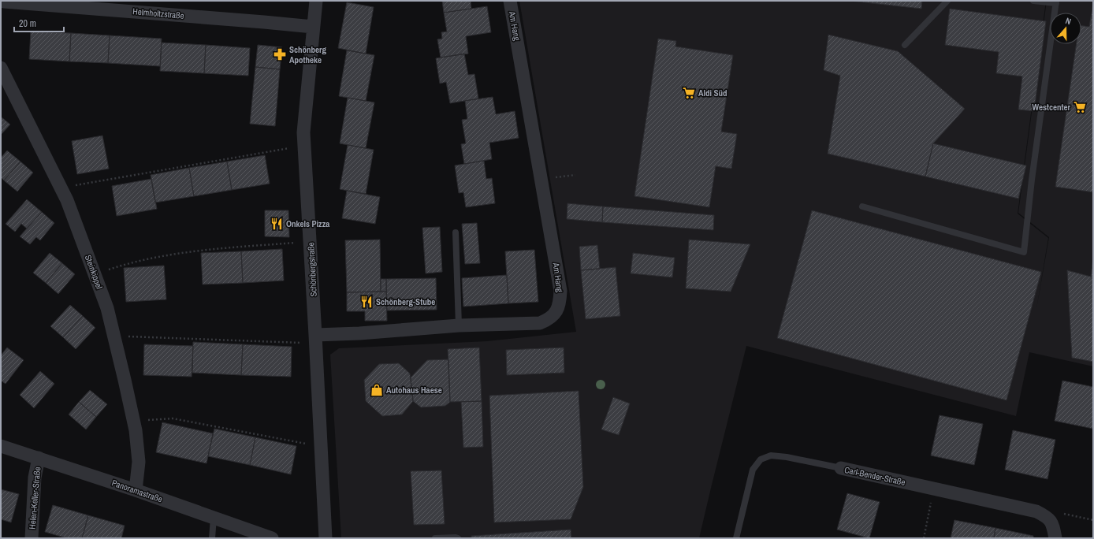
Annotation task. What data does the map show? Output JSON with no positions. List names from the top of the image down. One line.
{"streets":{"street":["Helmholtzstraße","Am Hang","Schönbergstraße","Steinkippel","Carl-Bender-Straße","Panoramastraße","Helen-Keller-Straße"]},"crossings":[["Helmholtzstraße","Schönbergstraße"],["Am Hang","Schönbergstraße"],["Steinkippel","Panoramastraße"],["Panoramastraße","Helen-Keller-Straße"]],"places":{"pharmacy":["Schönberg Apotheke"],"supermarket":["Aldi Süd","Westcenter"],"restaurant":["Onkels Pizza","Schönberg-Stube"],"shop":["Autohaus Haese"]},"scale_bar":"20 m","north":"top"}
